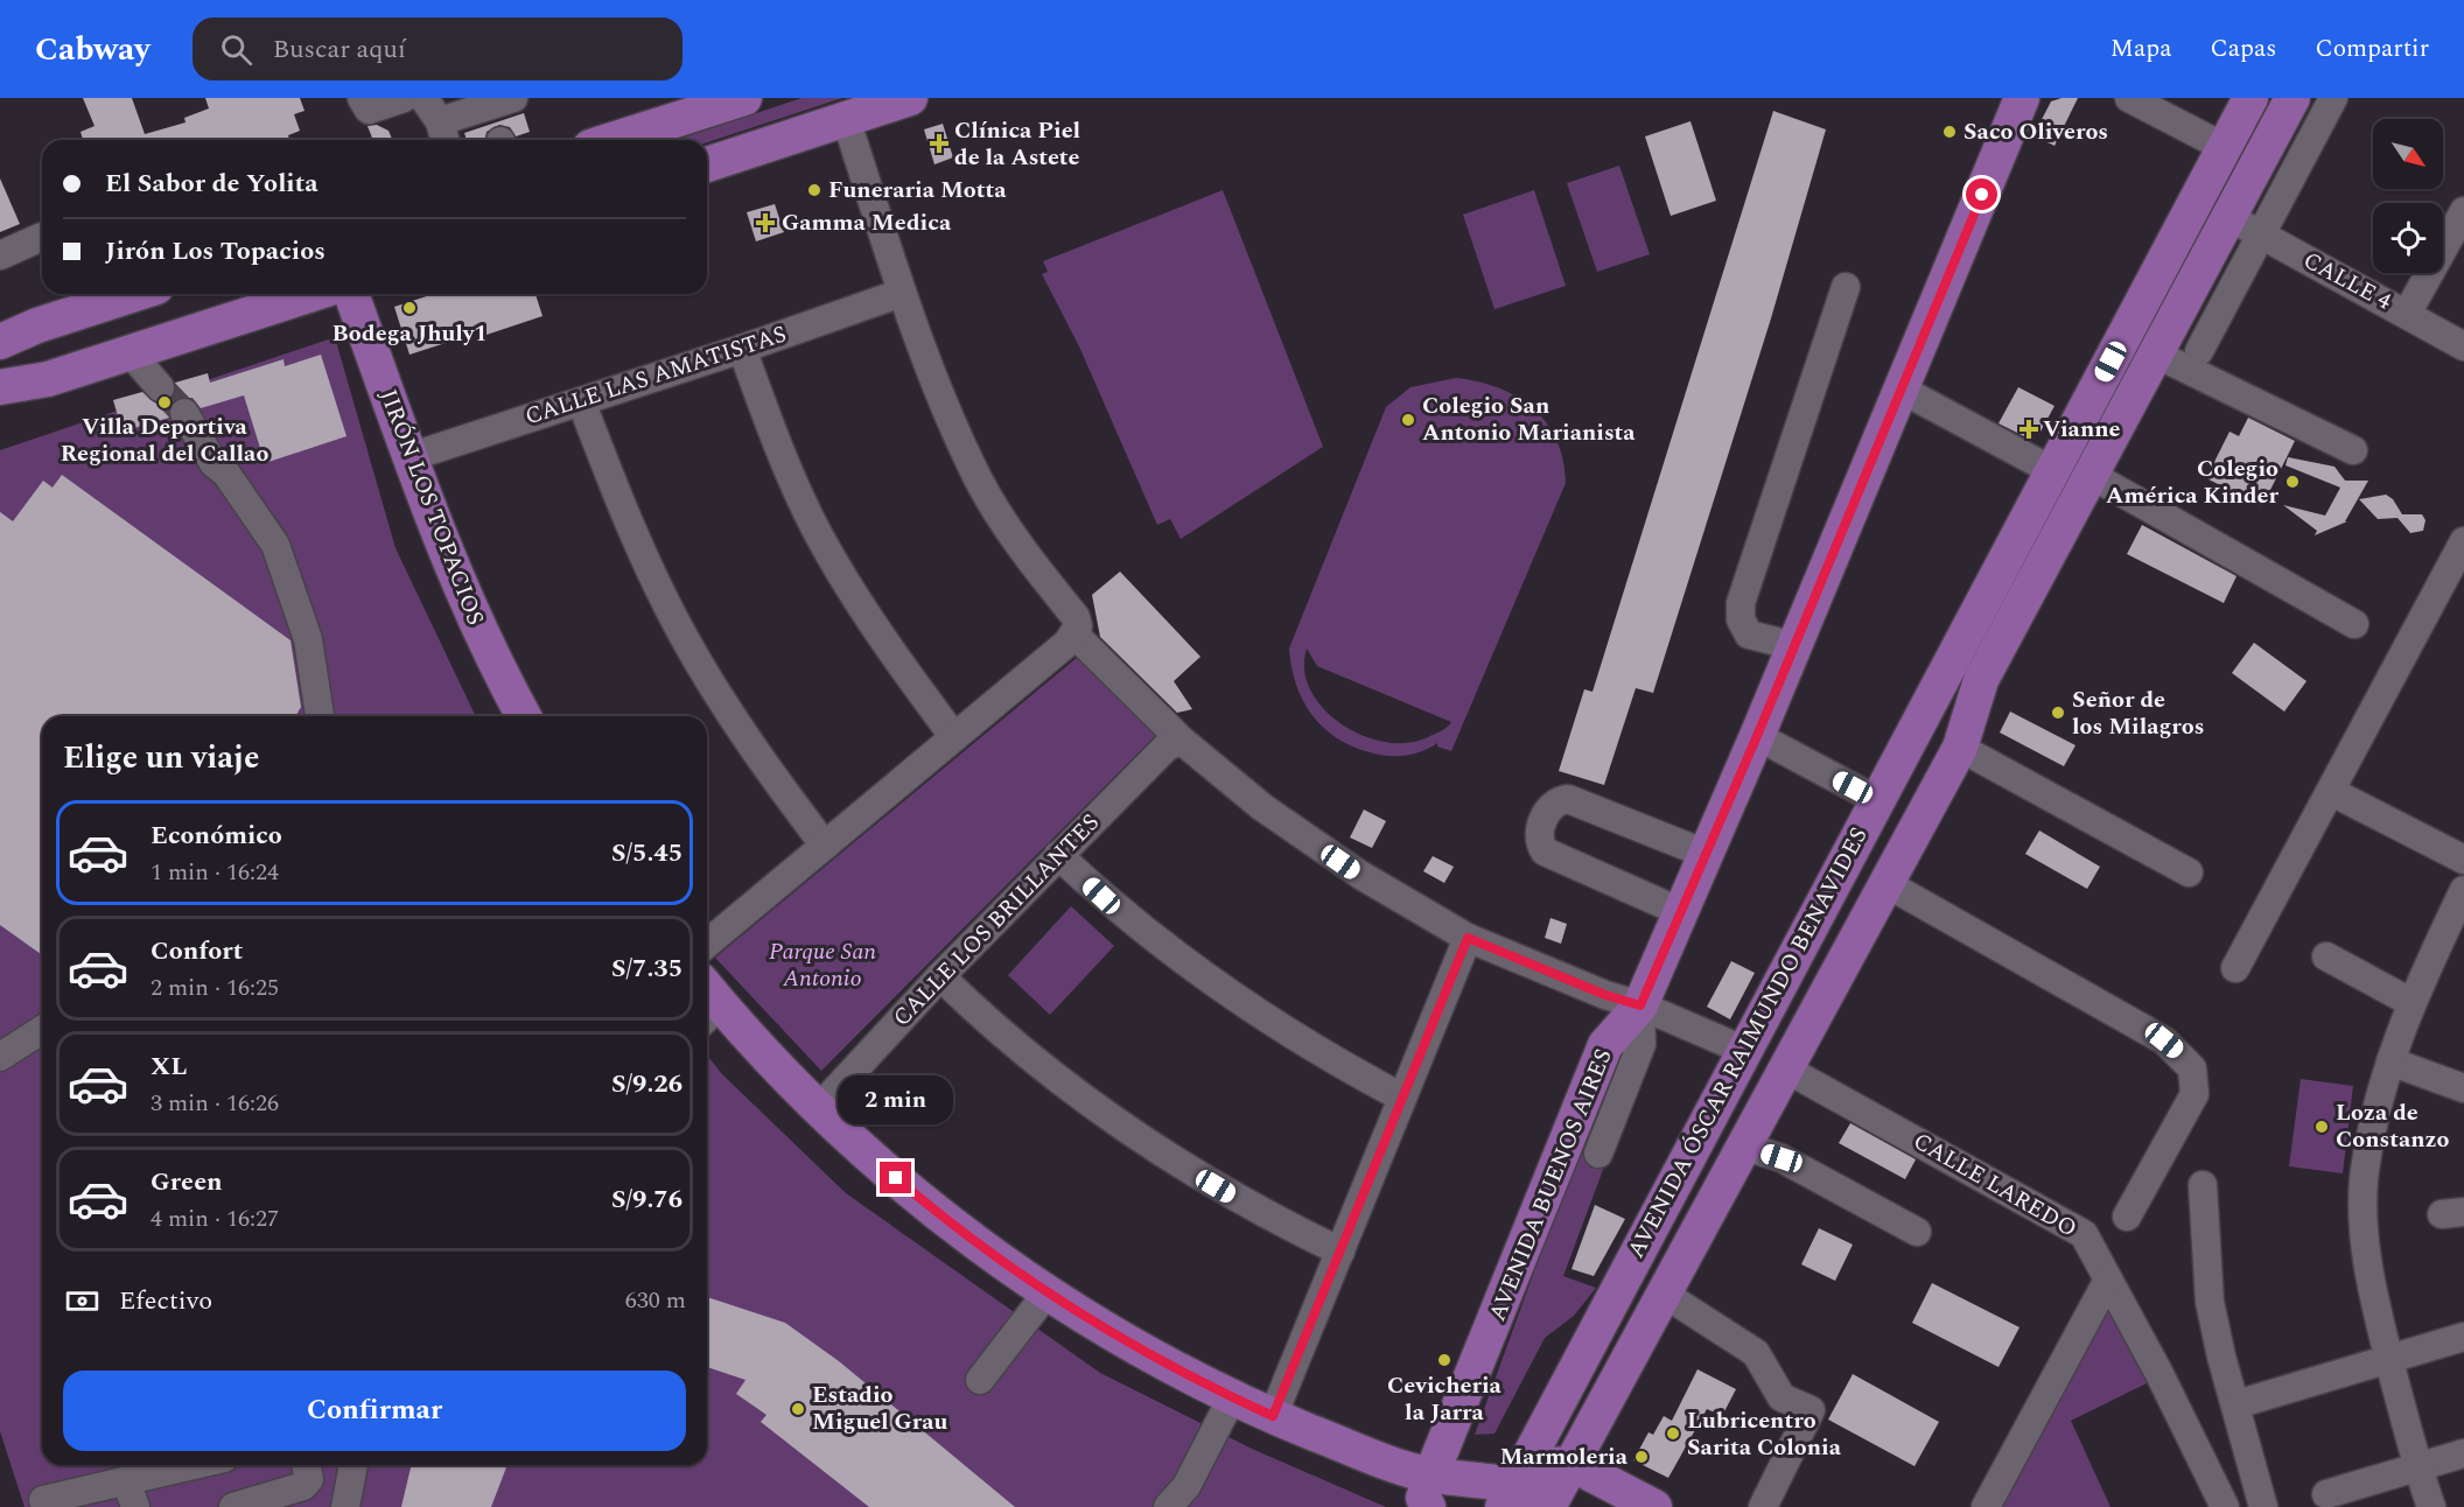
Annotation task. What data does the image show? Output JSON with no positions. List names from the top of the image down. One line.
{"streets":{"main road":["JIRÓN LOS TOPACIOS","AVENIDA ÓSCAR RAIMUNDO BENAVIDES","AVENIDA BUENOS AIRES"],"street":["CALLE 4","CALLE LAS AMATISTAS","CALLE LOS BRILLANTES","CALLE LAREDO"]},"crossings":[["CALLE 4","AVENIDA ÓSCAR RAIMUNDO BENAVIDES"],["CALLE LAS AMATISTAS","JIRÓN LOS TOPACIOS"],["AVENIDA ÓSCAR RAIMUNDO BENAVIDES","CALLE LAREDO"]],"parks":["Parque San Antonio"],"places":{"other":["Saco Oliveros","Funeraria Motta","Bodega Jhuly1","Villa Deportiva Regional del Callao","Colegio San Antonio Marianista","Colegio América Kinder","Señor de los Milagros","Loza de Constanzo","Cevicheria la Jarra","Estadio Miguel Grau","Lubricentro Sarita Colonia","Marmoleria"],"health":["Clínica Piel de la Astete","Gamma Medica","Vianne"]},"north":"bottom right","page":{"header":"Cabway","search":"Buscar aquí","nav":["Mapa","Capas","Compartir"],"banner":["El Sabor de Yolita","Jirón Los Topacios"],"heading":"Elige un viaje","list":[{"name":"Económico","note":"1 min · 16:24","value":"S/5.45"},{"name":"Confort","note":"2 min · 16:25","value":"S/7.35"},{"name":"XL","note":"3 min · 16:26","value":"S/9.26"},{"name":"Green","note":"4 min · 16:27","value":"S/9.76"}],"bubble":"2 min","pay":["Efectivo","630 m"],"buttons":"Confirmar"}}
